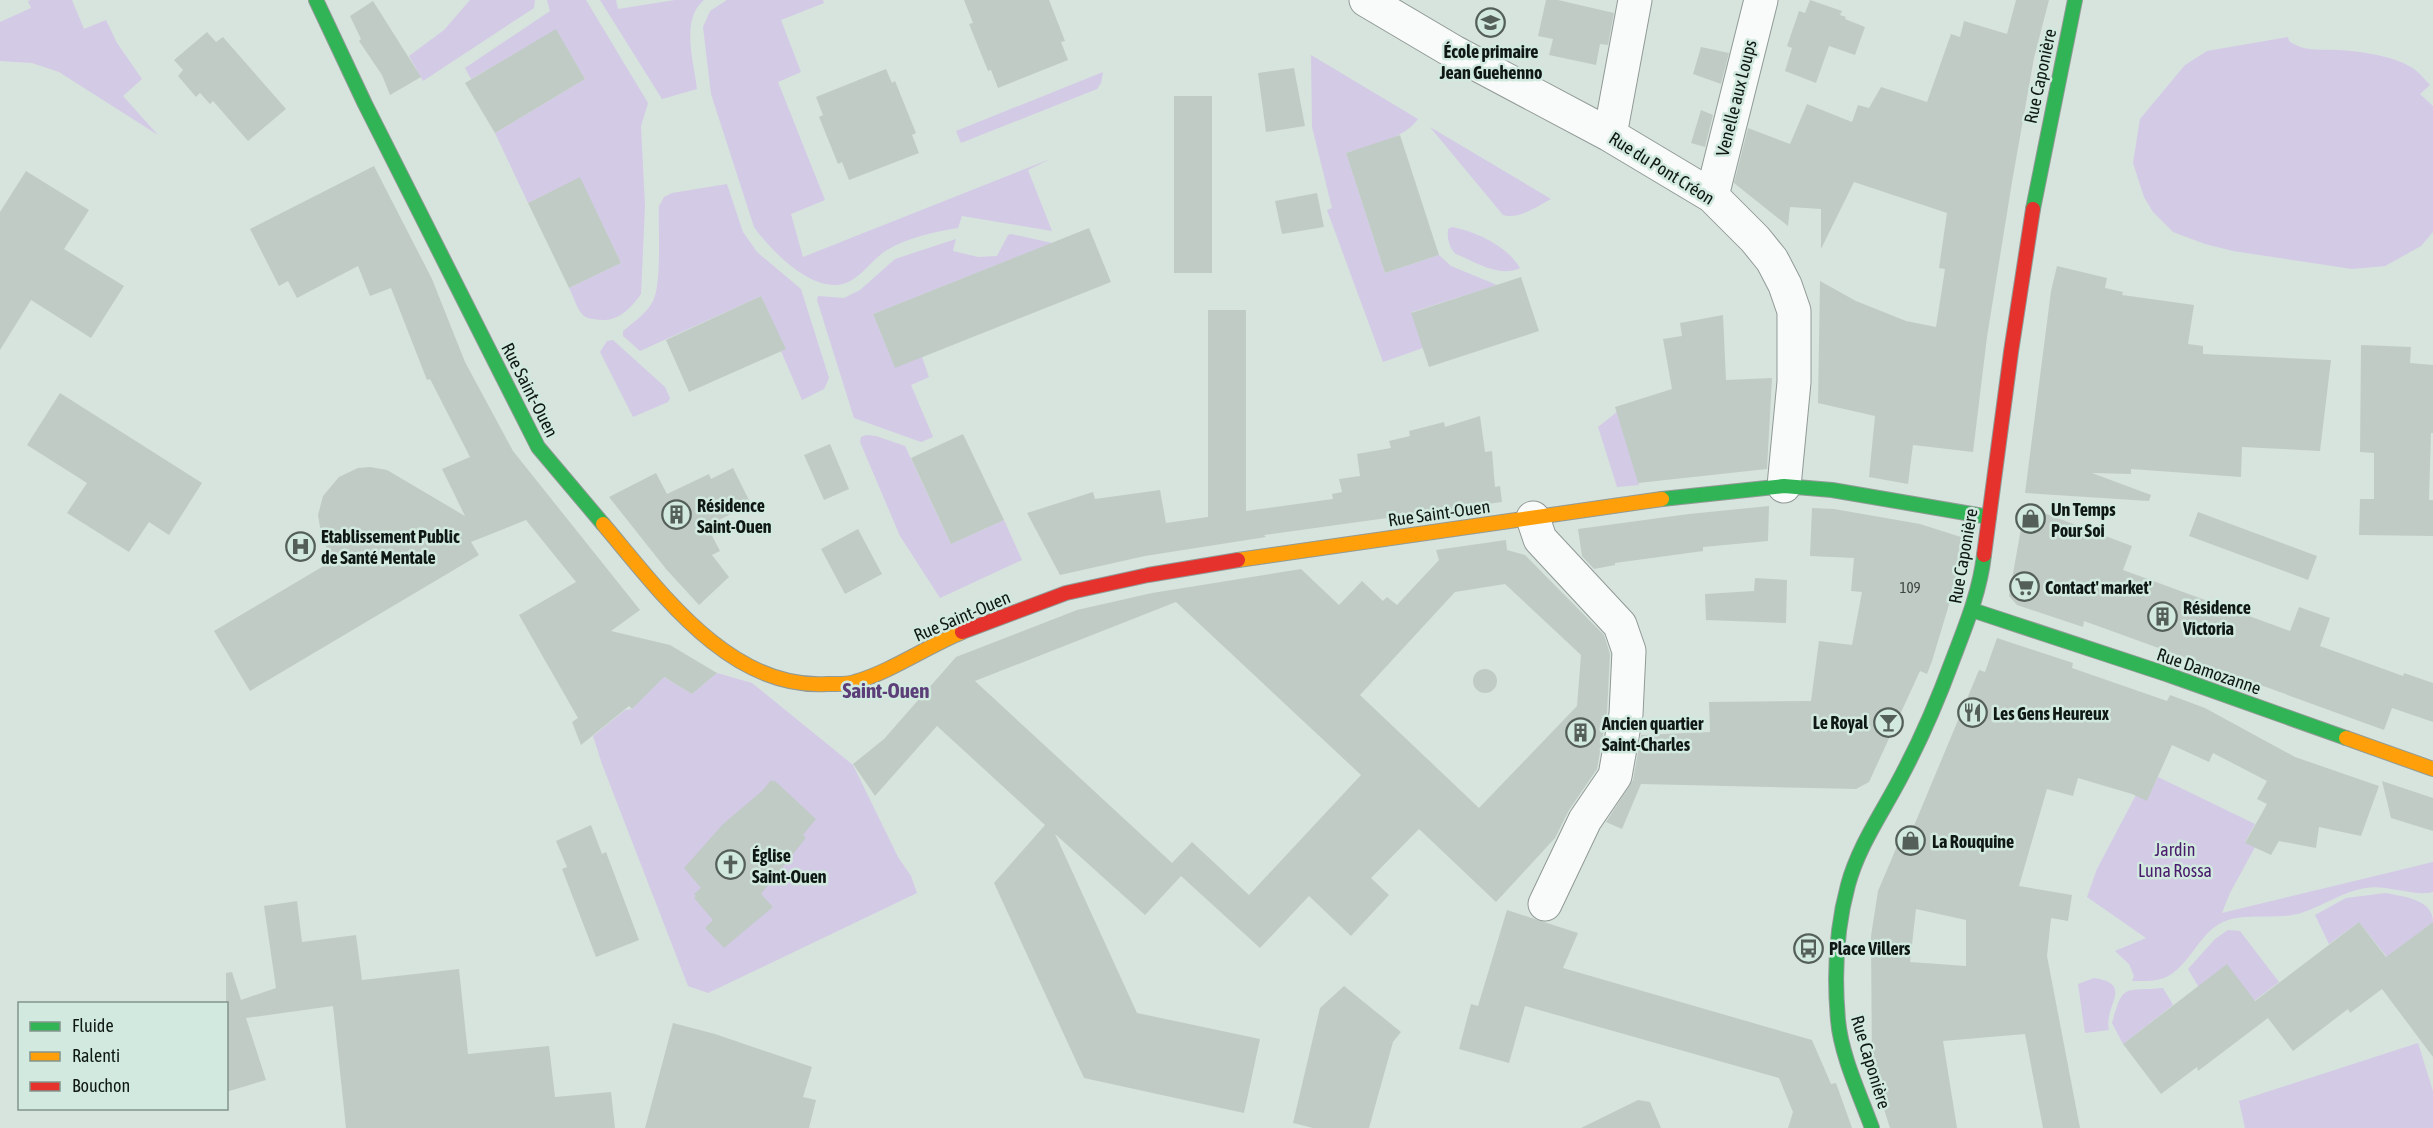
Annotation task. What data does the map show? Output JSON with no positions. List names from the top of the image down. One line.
{"streets":{"street":["Rue Caponière","Venelle aux Loups","Rue du Pont Créon","Rue Saint-Ouen","Rue Damozanne"]},"crossings":[["Rue Caponière","Rue Saint-Ouen"],["Rue Caponière","Rue Damozanne"],["Venelle aux Loups","Rue du Pont Créon"],["Rue du Pont Créon","Rue Saint-Ouen"]],"districts":["Saint-Ouen"],"parks":["Jardin Luna Rossa"],"places":{"school or university":["École primaire Jean Guehenno"],"building":["Résidence Saint-Ouen","Résidence Victoria","Ancien quartier Saint-Charles"],"shop":["Un Temps Pour Soi","La Rouquine"],"hospital":["Etablissement Public de Santé Mentale"],"supermarket":["Contact' market'"],"restaurant":["Les Gens Heureux"],"bar":["Le Royal"],"church":["Église Saint-Ouen"],"bus stop":["Place Villers"]},"house_numbers":["109"],"legend":["Fluide","Ralenti","Bouchon"]}
